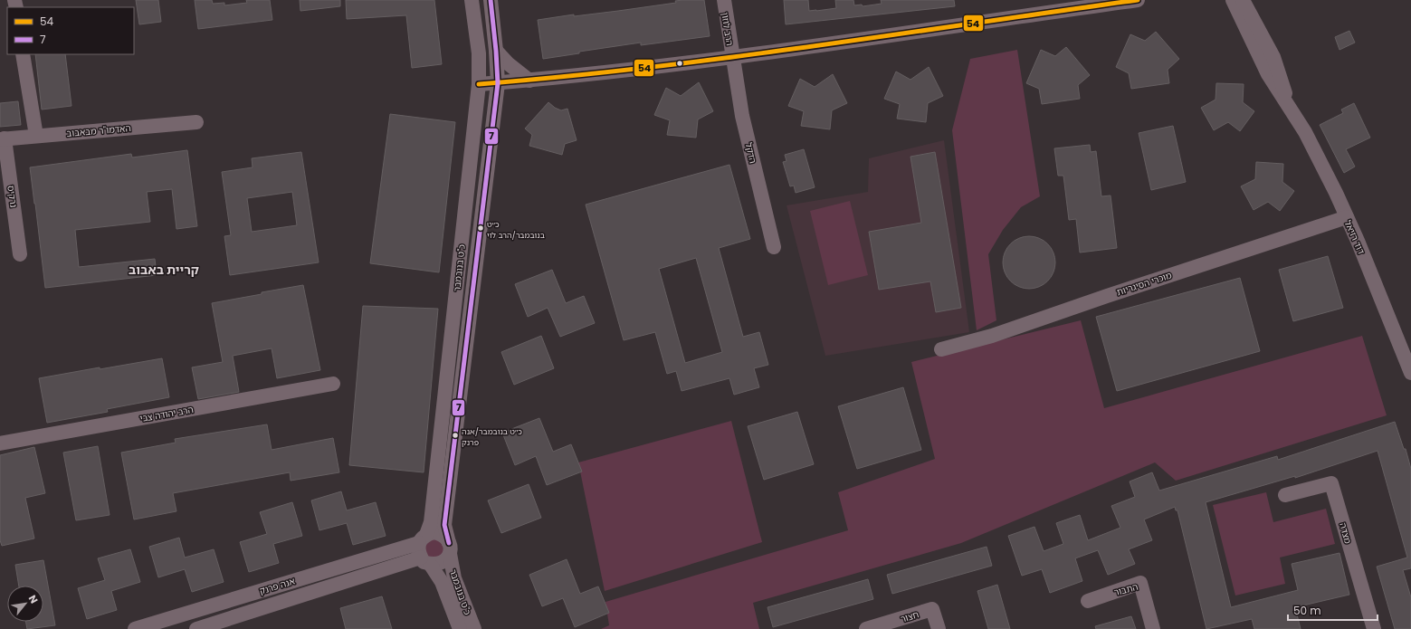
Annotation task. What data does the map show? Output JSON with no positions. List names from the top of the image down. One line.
{"streets":{"street":["הרב לוזון","האדמו\"ר מבאבוב","הדקל","נרקיס","דוד רזיאל","כ\"ט בנובמבר","מוכרי הסיגריות","הרב יהודה צבי","מצדה","אנה פרנק","התבור","חצור"]},"crossings":[["הרב לוזון","הדקל"],["האדמו\"ר מבאבוב","נרקיס"],["דוד רזיאל","מוכרי הסיגריות"],["כ\"ט בנובמבר","אנה פרנק"]],"districts":["קריית באבוב"],"places":["כ״ט בנובמבר/הרב לוי","כ״ט בנובמבר/אנה פרנק"],"lines":["transit line 54","transit line 7"],"legend":["54","7"],"scale_bar":"50 m","north":"top right"}
